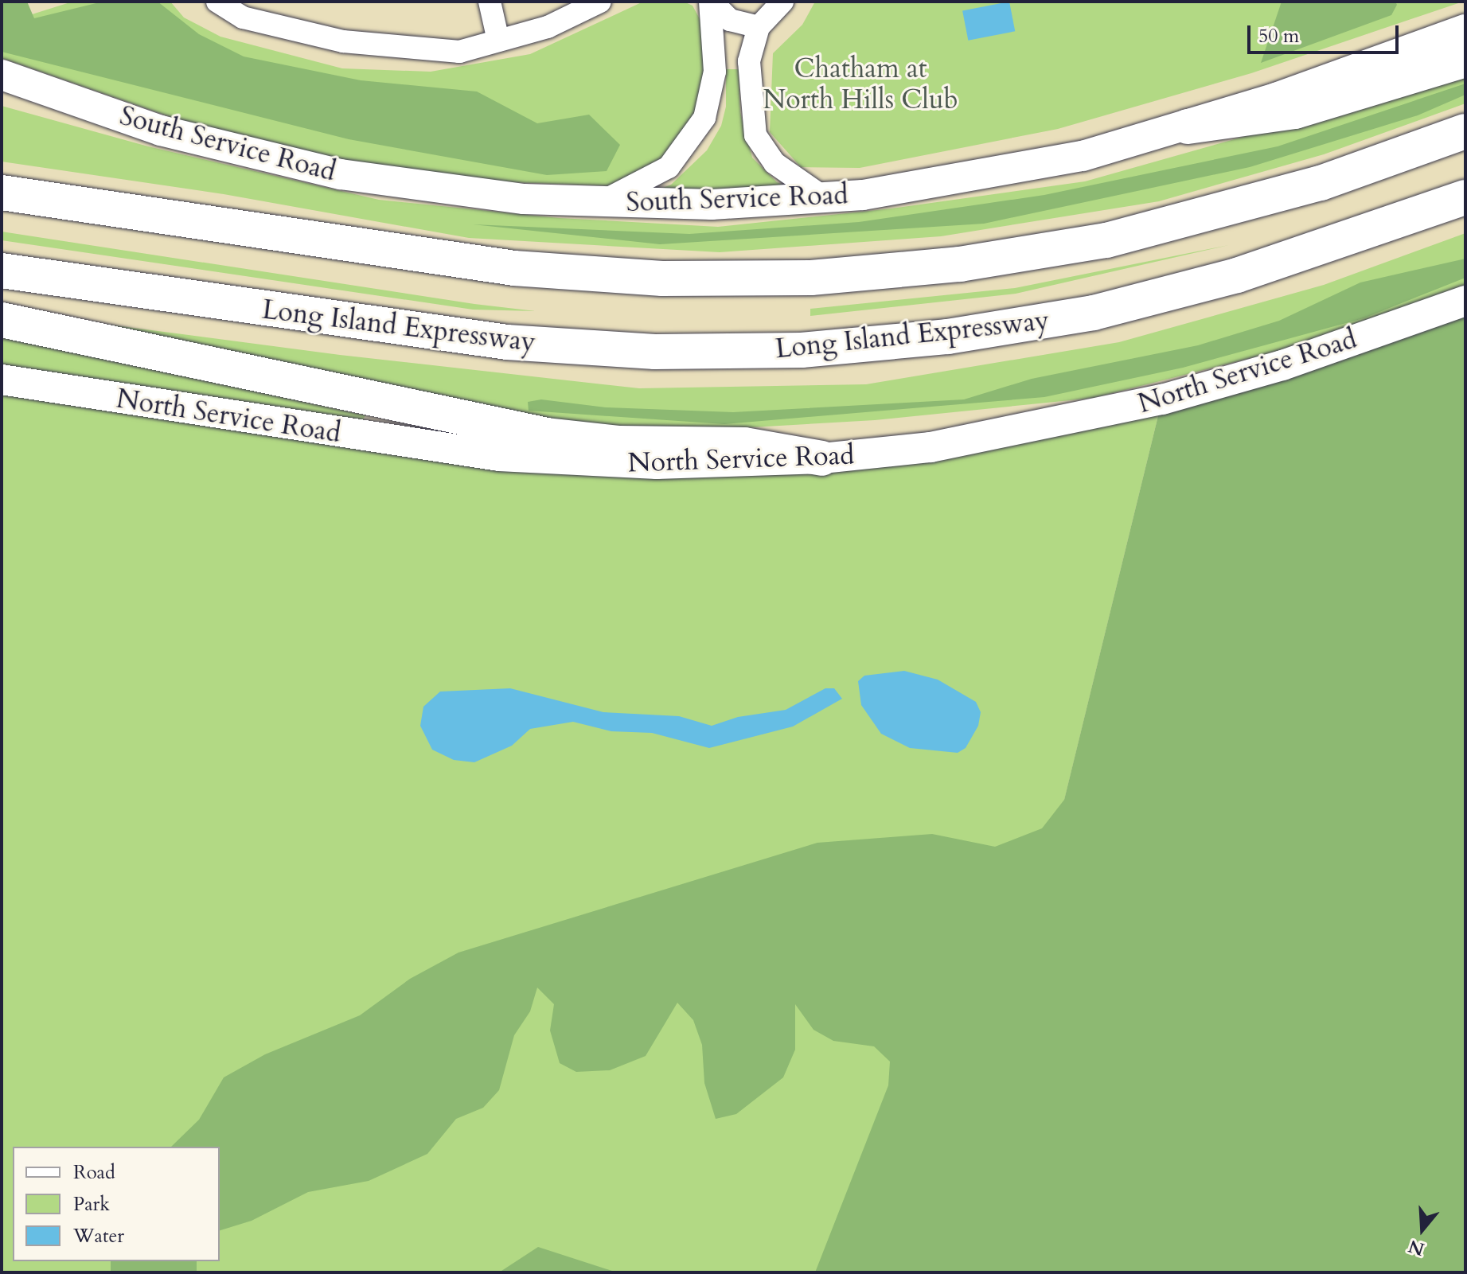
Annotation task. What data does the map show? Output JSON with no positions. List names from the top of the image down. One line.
{"streets":{"highway":["Long Island Expressway"],"main road":["South Service Road","North Service Road"]},"parks":["Chatham at North Hills Club"],"legend":["Road","Park","Water"],"scale_bar":"50 m","north":"bottom"}
